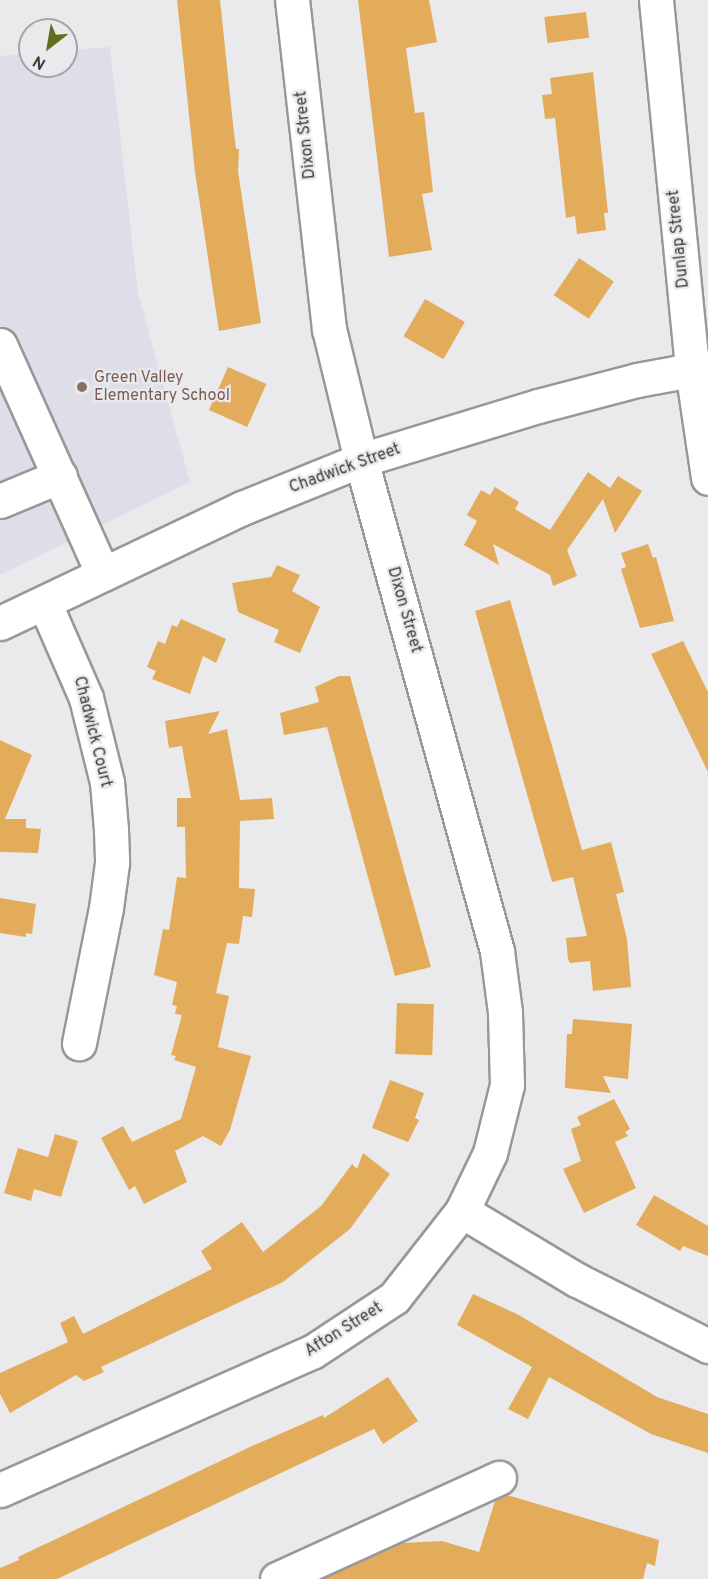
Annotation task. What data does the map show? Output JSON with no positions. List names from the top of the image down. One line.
{"streets":{"street":["Dixon Street","Dunlap Street","Chadwick Street","Chadwick Court","Afton Street"]},"crossings":[["Dixon Street","Chadwick Street"],["Dixon Street","Afton Street"],["Dunlap Street","Chadwick Street"],["Chadwick Street","Chadwick Court"]],"places":["Green Valley Elementary School"],"north":"bottom left"}
